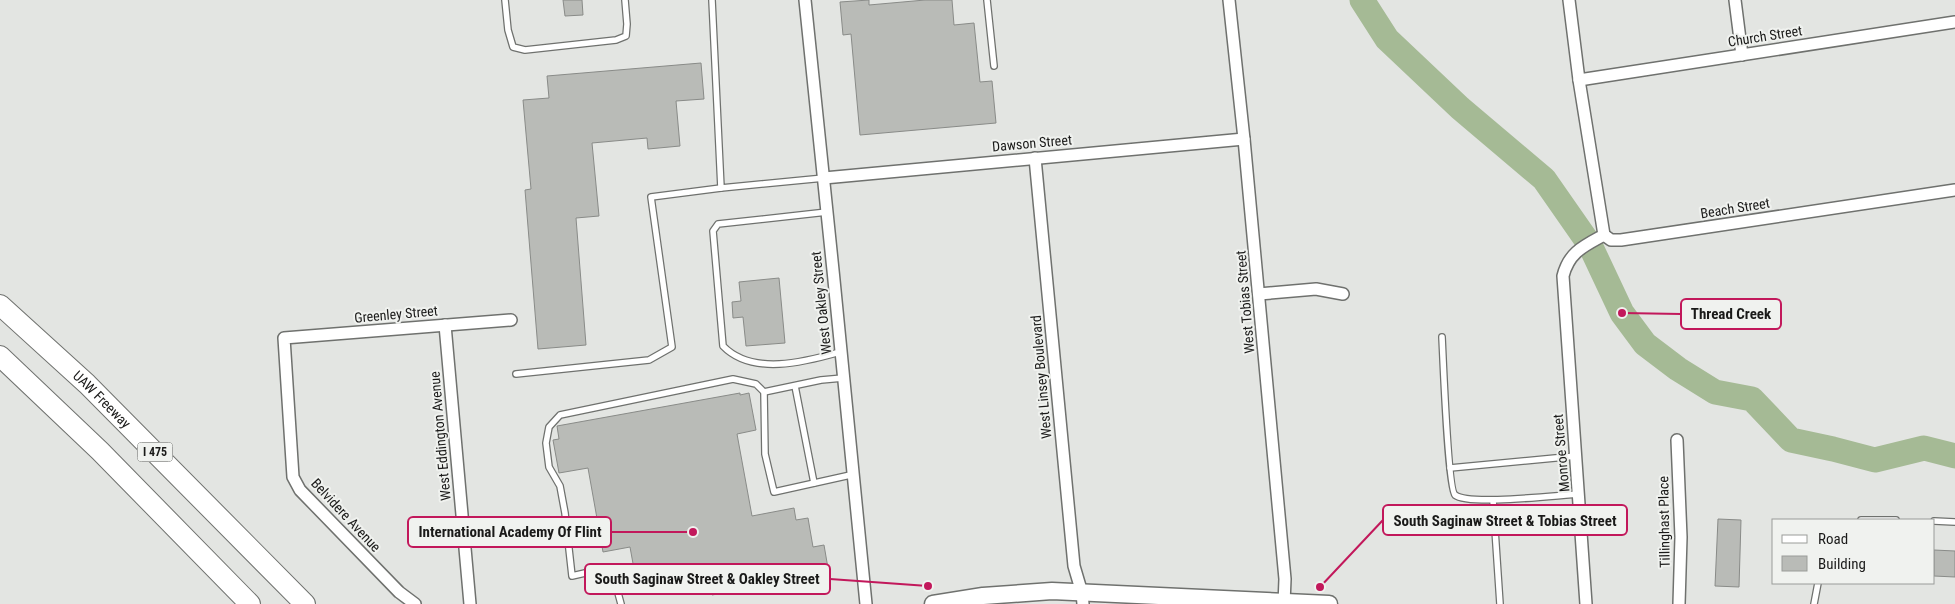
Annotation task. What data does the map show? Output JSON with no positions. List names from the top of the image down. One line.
{"streets":{"highway":["UAW Freeway","I 475"],"street":["Church Street","Dawson Street","Beach Street","West Tobias Street","West Oakley Street","Greenley Street","West Linsey Boulevard","West Eddington Avenue","Monroe Street","Belvidere Avenue","Tillinghast Place"]},"crossings":[["Dawson Street","West Tobias Street"],["Dawson Street","West Oakley Street"],["Dawson Street","West Linsey Boulevard"],["Beach Street","Monroe Street"],["Greenley Street","West Eddington Avenue"],["Greenley Street","Belvidere Avenue"]],"places":["Thread Creek","International Academy Of Flint","South Saginaw Street & Oakley Street","South Saginaw Street & Tobias Street"],"legend":["Road","Building"]}
